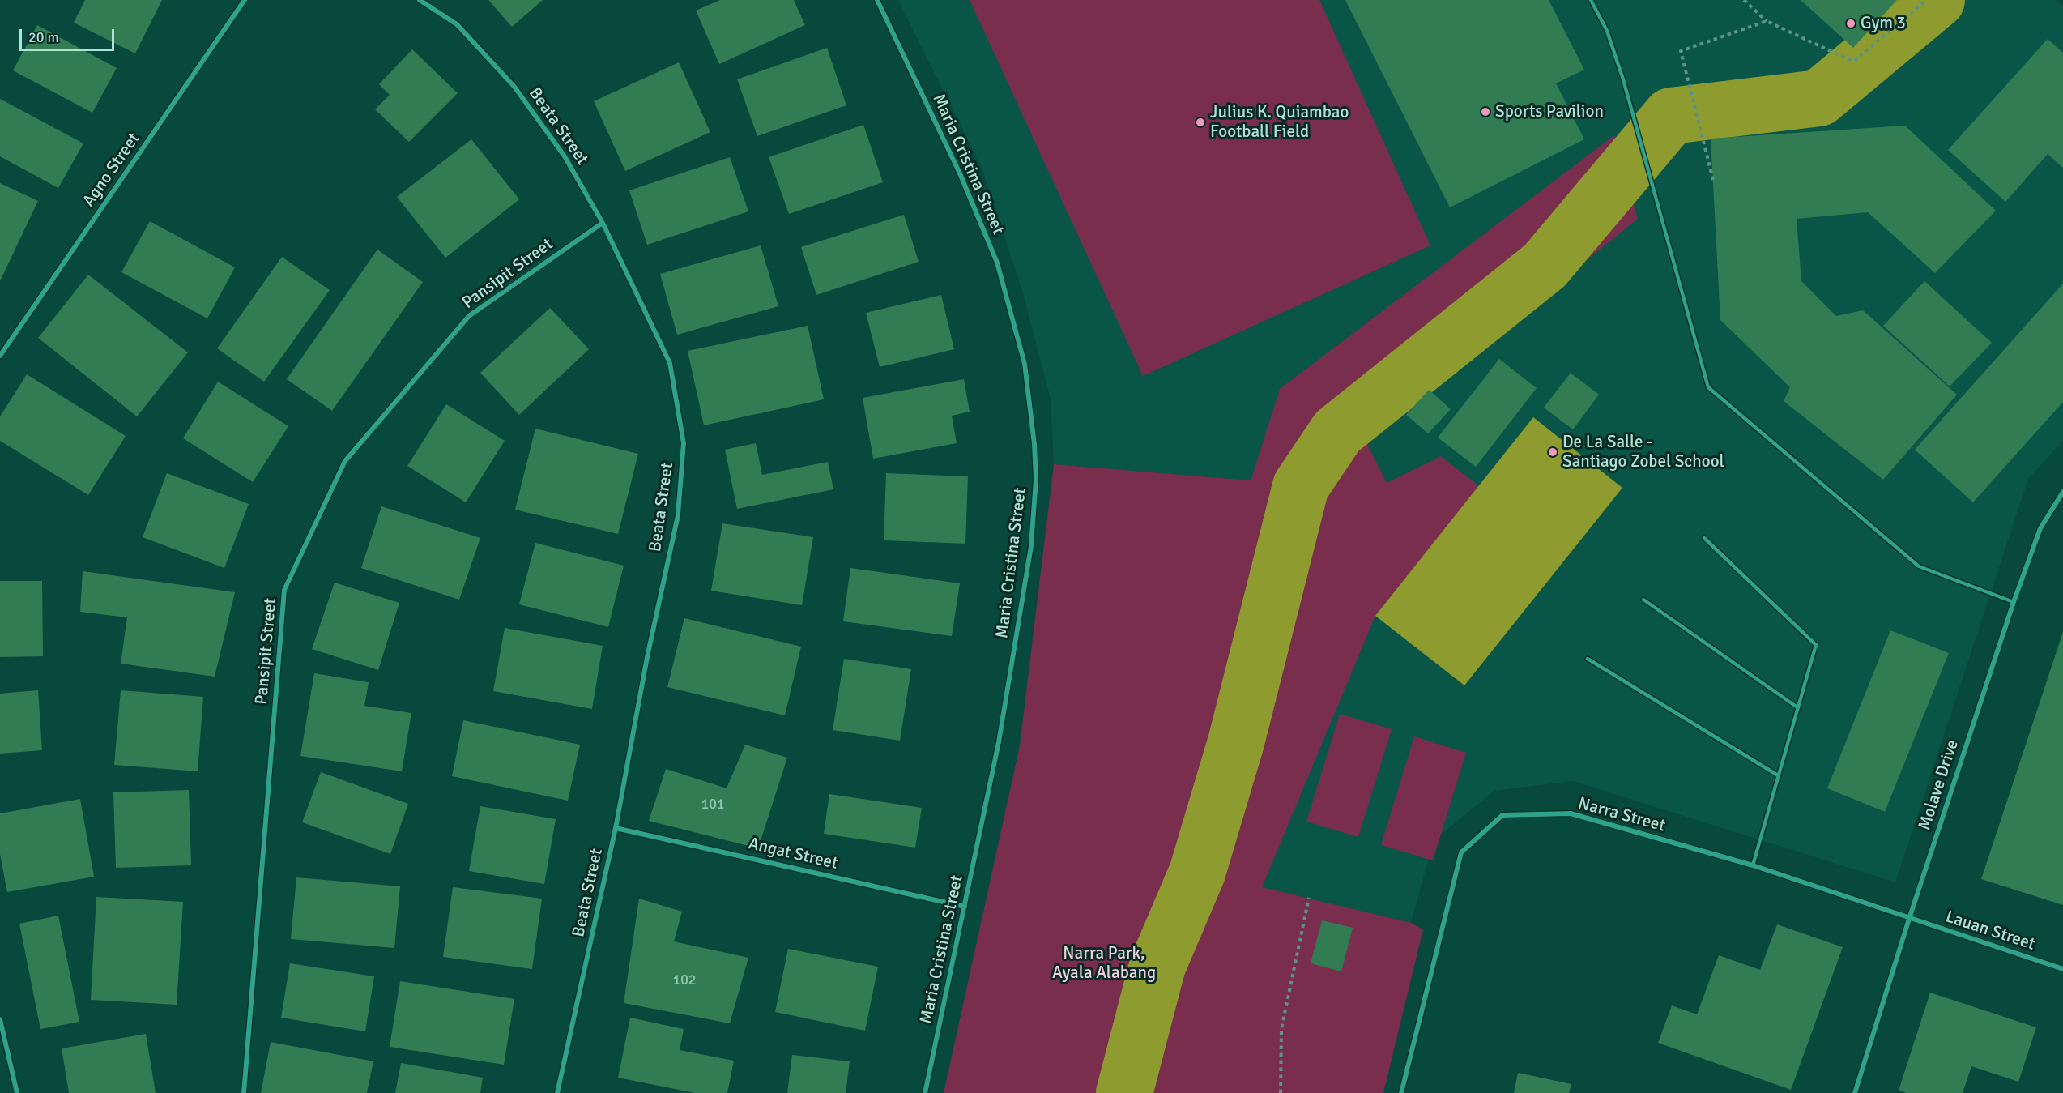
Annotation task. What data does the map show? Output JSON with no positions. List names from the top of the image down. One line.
{"streets":{"street":["Beata Street","Maria Cristina Street","Agno Street","Pansipit Street","Molave Drive","Narra Street","Angat Street","Lauan Street"]},"crossings":[["Beata Street","Pansipit Street"],["Beata Street","Angat Street"],["Maria Cristina Street","Angat Street"],["Molave Drive","Narra Street"],["Molave Drive","Lauan Street"],["Narra Street","Lauan Street"]],"parks":["Narra Park, Ayala Alabang"],"places":["Gym 3","Sports Pavilion","Julius K. Quiambao Football Field","De La Salle - Santiago Zobel School"],"house_numbers":["101","102"],"scale_bar":"20 m"}
